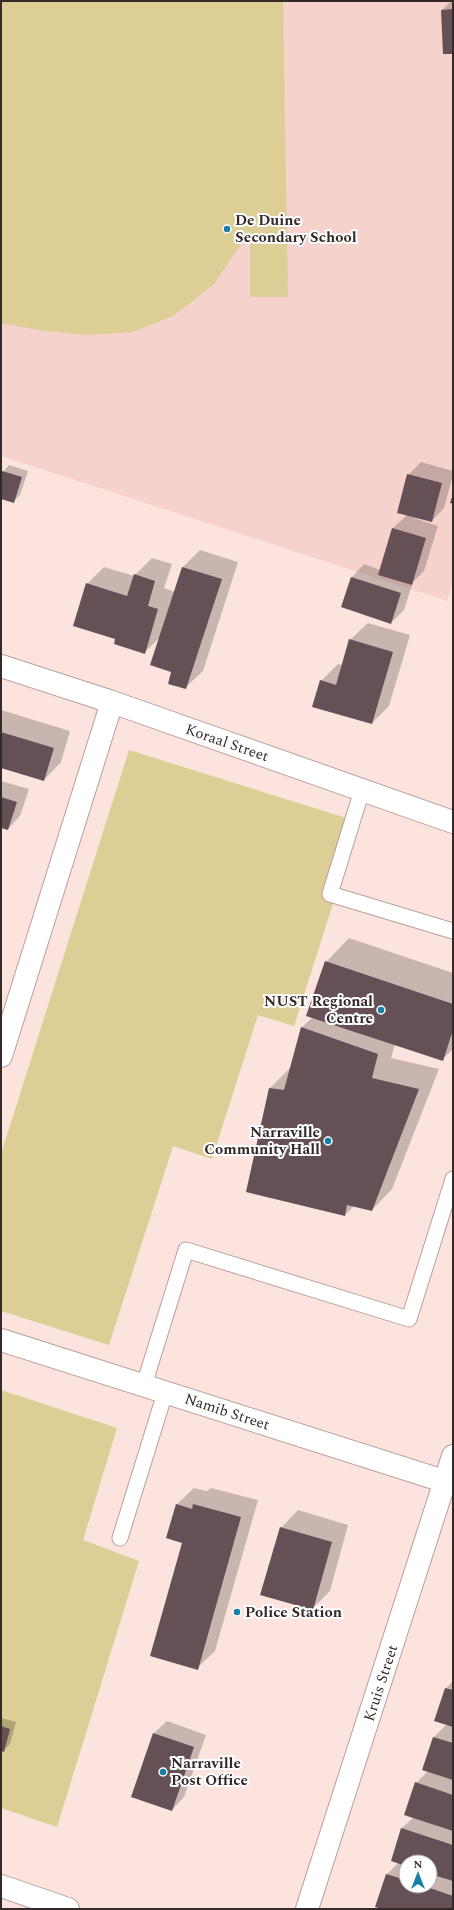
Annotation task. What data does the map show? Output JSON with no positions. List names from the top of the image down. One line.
{"streets":{"street":["Koraal Street","Namib Street","Kruis Street"]},"crossings":[["Namib Street","Kruis Street"]],"places":["De Duine Secondary School","NUST Regional Centre","Narraville Community Hall","Police Station","Narraville Post Office"],"north":"top"}
